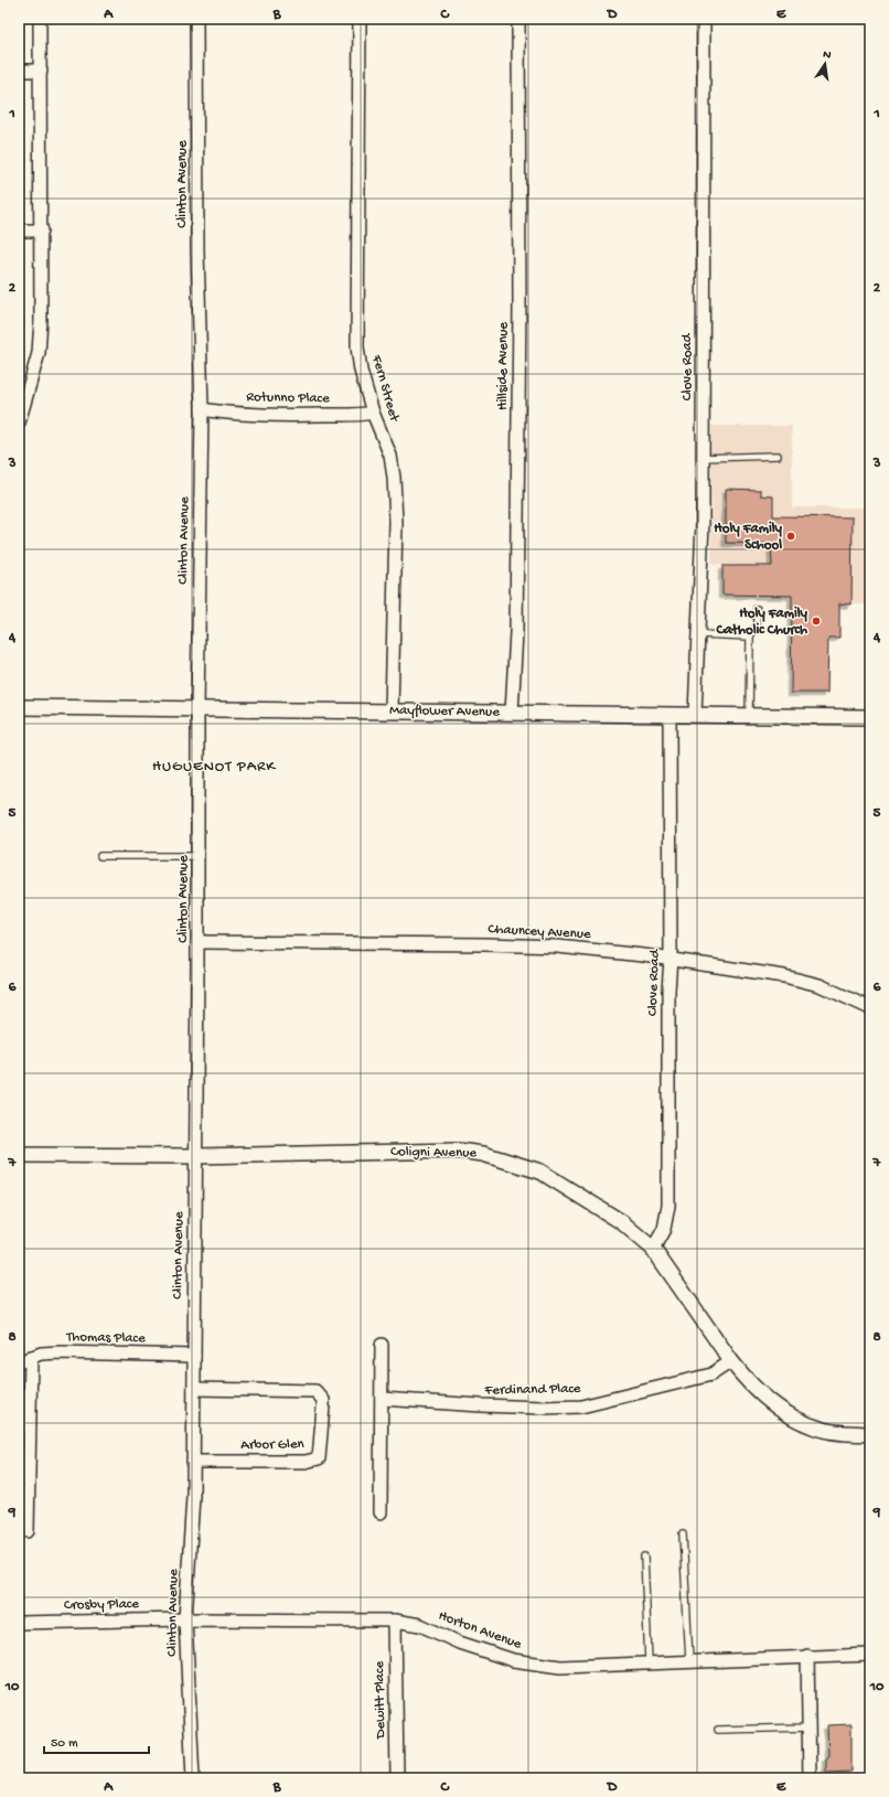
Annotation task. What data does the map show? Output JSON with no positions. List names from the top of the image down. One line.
{"streets":{"street":["Clinton Avenue","Hillside Avenue","Clove Road","Fern Street","Rotunno Place","Mayflower Avenue","Chauncey Avenue","Coligni Avenue","Thomas Place","Ferdinand Place","Arbor Glen","Crosby Place","Horton Avenue","Dewitt Place"]},"crossings":[["Clinton Avenue","Rotunno Place"],["Clinton Avenue","Mayflower Avenue"],["Clinton Avenue","Chauncey Avenue"],["Clinton Avenue","Coligni Avenue"],["Clinton Avenue","Thomas Place"],["Clinton Avenue","Arbor Glen"],["Clinton Avenue","Crosby Place"],["Clinton Avenue","Horton Avenue"],["Hillside Avenue","Mayflower Avenue"],["Clove Road","Mayflower Avenue"],["Clove Road","Chauncey Avenue"],["Clove Road","Coligni Avenue"],["Fern Street","Rotunno Place"],["Fern Street","Mayflower Avenue"],["Coligni Avenue","Ferdinand Place"],["Crosby Place","Horton Avenue"],["Horton Avenue","Dewitt Place"]],"districts":["HUGUENOT PARK"],"places":["Holy Family School","Holy Family Catholic Church"],"scale_bar":"50 m","north":"top","grid":{"columns":["A","B","C","D","E"],"rows":["1","2","3","4","5","6","7","8","9","10"]}}
